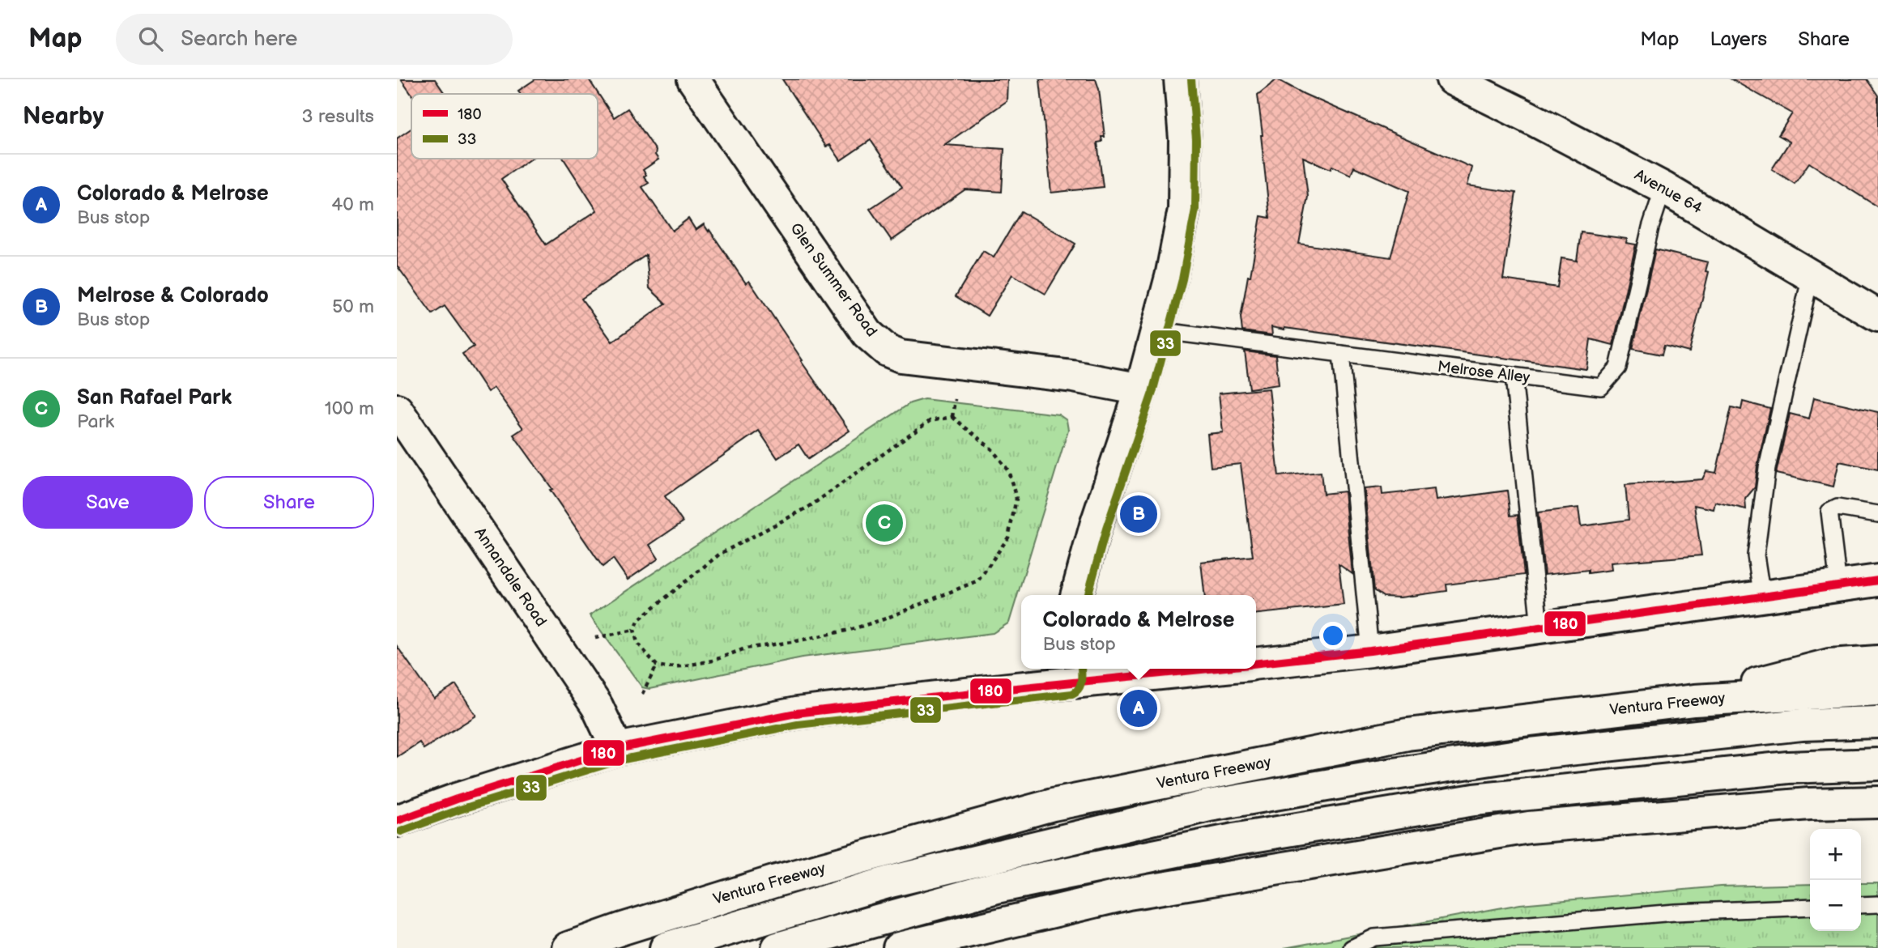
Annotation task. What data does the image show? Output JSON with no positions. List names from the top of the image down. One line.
{"streets":{"main road":["Avenue 64","Glen Summer Road","Annandale Road","Ventura Freeway"],"lane":["Melrose Alley"]},"crossings":[["Avenue 64","Melrose Alley"]],"lines":["transit line 33","transit line 180"],"legend":["180","33"],"page":{"header":"Map","search":"Search here","nav":["Map","Layers","Share"],"heading":["Nearby","3 results"],"list":[{"mark":"A","name":"Colorado & Melrose","note":"Bus stop","value":"40 m"},{"mark":"B","name":"Melrose & Colorado","note":"Bus stop","value":"50 m"},{"mark":"C","name":"San Rafael Park","note":"Park","value":"100 m"}],"buttons":["Save","Share"],"pins":["B","C","A"],"popup":["Colorado & Melrose","Bus stop"],"map_buttons":["+","−"]}}
